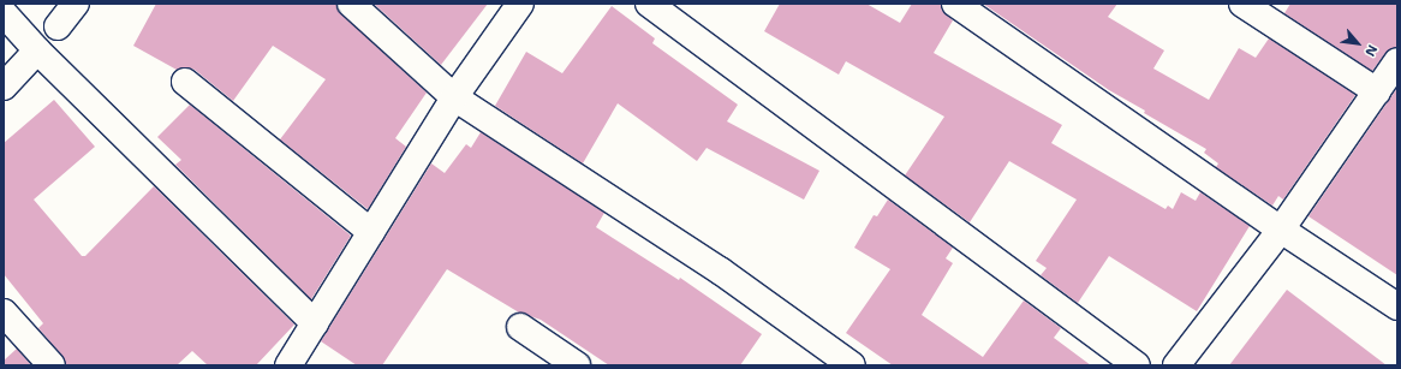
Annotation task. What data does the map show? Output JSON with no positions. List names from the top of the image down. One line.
{"north":"bottom right"}
